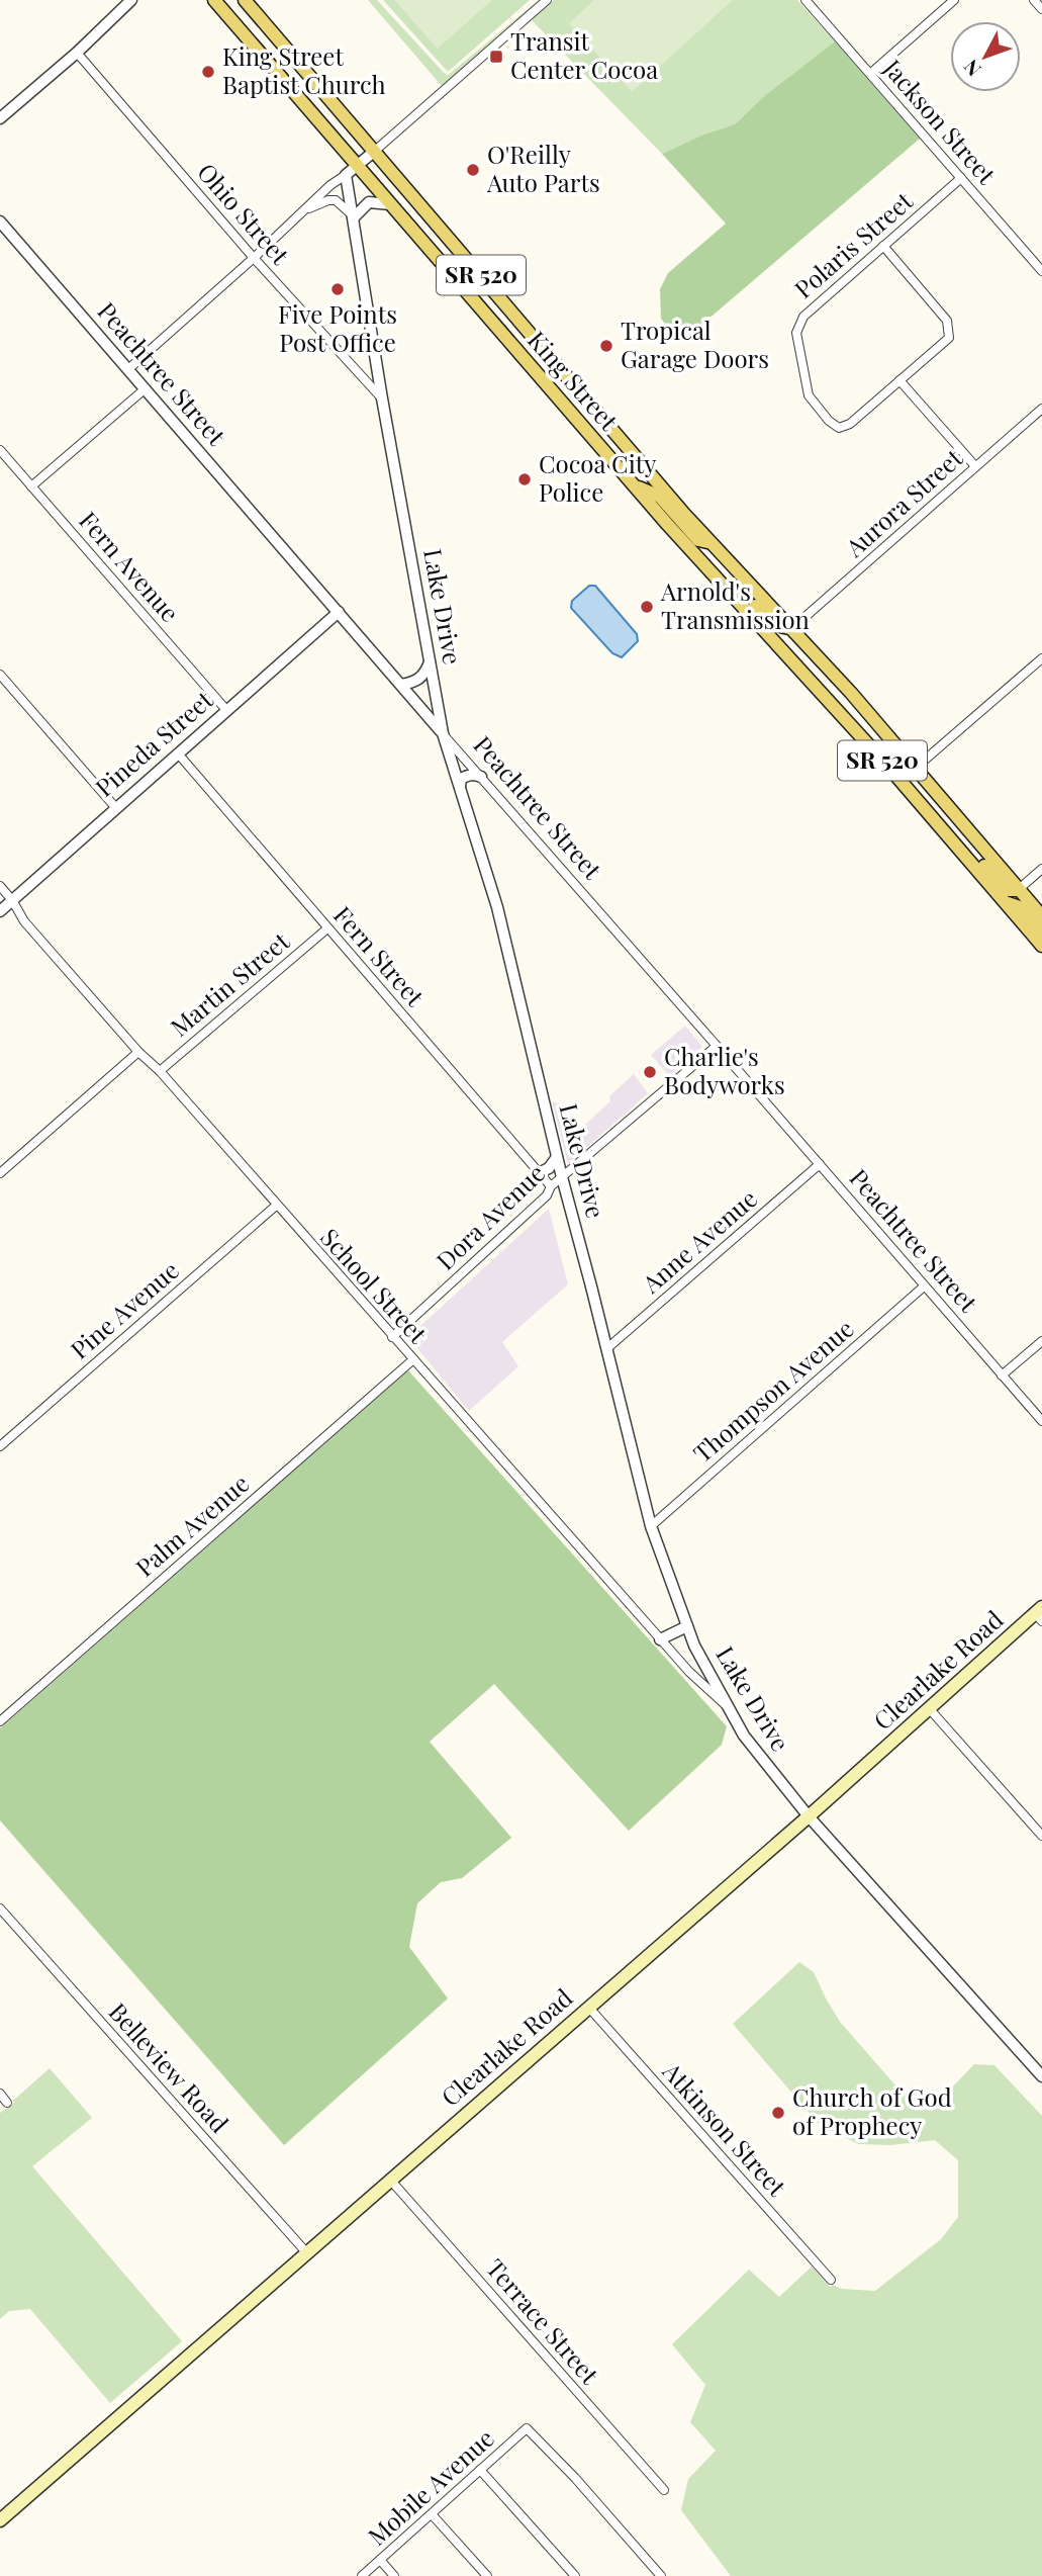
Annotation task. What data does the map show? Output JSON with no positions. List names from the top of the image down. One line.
{"streets":{"main road":["SR 520","King Street","Clearlake Road"],"street":["Jackson Street","Ohio Street","Polaris Street","Peachtree Street","Aurora Street","Fern Avenue","Lake Drive","Pineda Street","Fern Street","Martin Street","Dora Avenue","Anne Avenue","School Street","Pine Avenue","Thompson Avenue","Palm Avenue","Belleview Road","Atkinson Street","Terrace Street","Mobile Avenue"]},"crossings":[["Jackson Street","Polaris Street"],["Ohio Street","Lake Drive"],["Peachtree Street","Lake Drive"],["Peachtree Street","Pineda Street"],["Peachtree Street","Dora Avenue"],["Peachtree Street","Anne Avenue"],["Peachtree Street","Thompson Avenue"],["King Street","Aurora Street"],["King Street","Lake Drive"],["Fern Avenue","Pineda Street"],["Lake Drive","Dora Avenue"],["Lake Drive","Anne Avenue"],["Lake Drive","School Street"],["Lake Drive","Thompson Avenue"],["Lake Drive","Clearlake Road"],["Pineda Street","Fern Street"],["Pineda Street","School Street"],["Fern Street","Martin Street"],["Fern Street","Dora Avenue"],["Martin Street","School Street"],["Dora Avenue","School Street"],["School Street","Pine Avenue"],["School Street","Palm Avenue"],["Clearlake Road","Belleview Road"],["Clearlake Road","Atkinson Street"],["Clearlake Road","Terrace Street"]],"places":{"transit":["Transit Center Cocoa"],"other":["King Street Baptist Church","O'Reilly Auto Parts","Five Points Post Office","Tropical Garage Doors","Cocoa City Police","Arnold's Transmission","Charlie's Bodyworks","Church of God of Prophecy"]},"north":"bottom left"}
